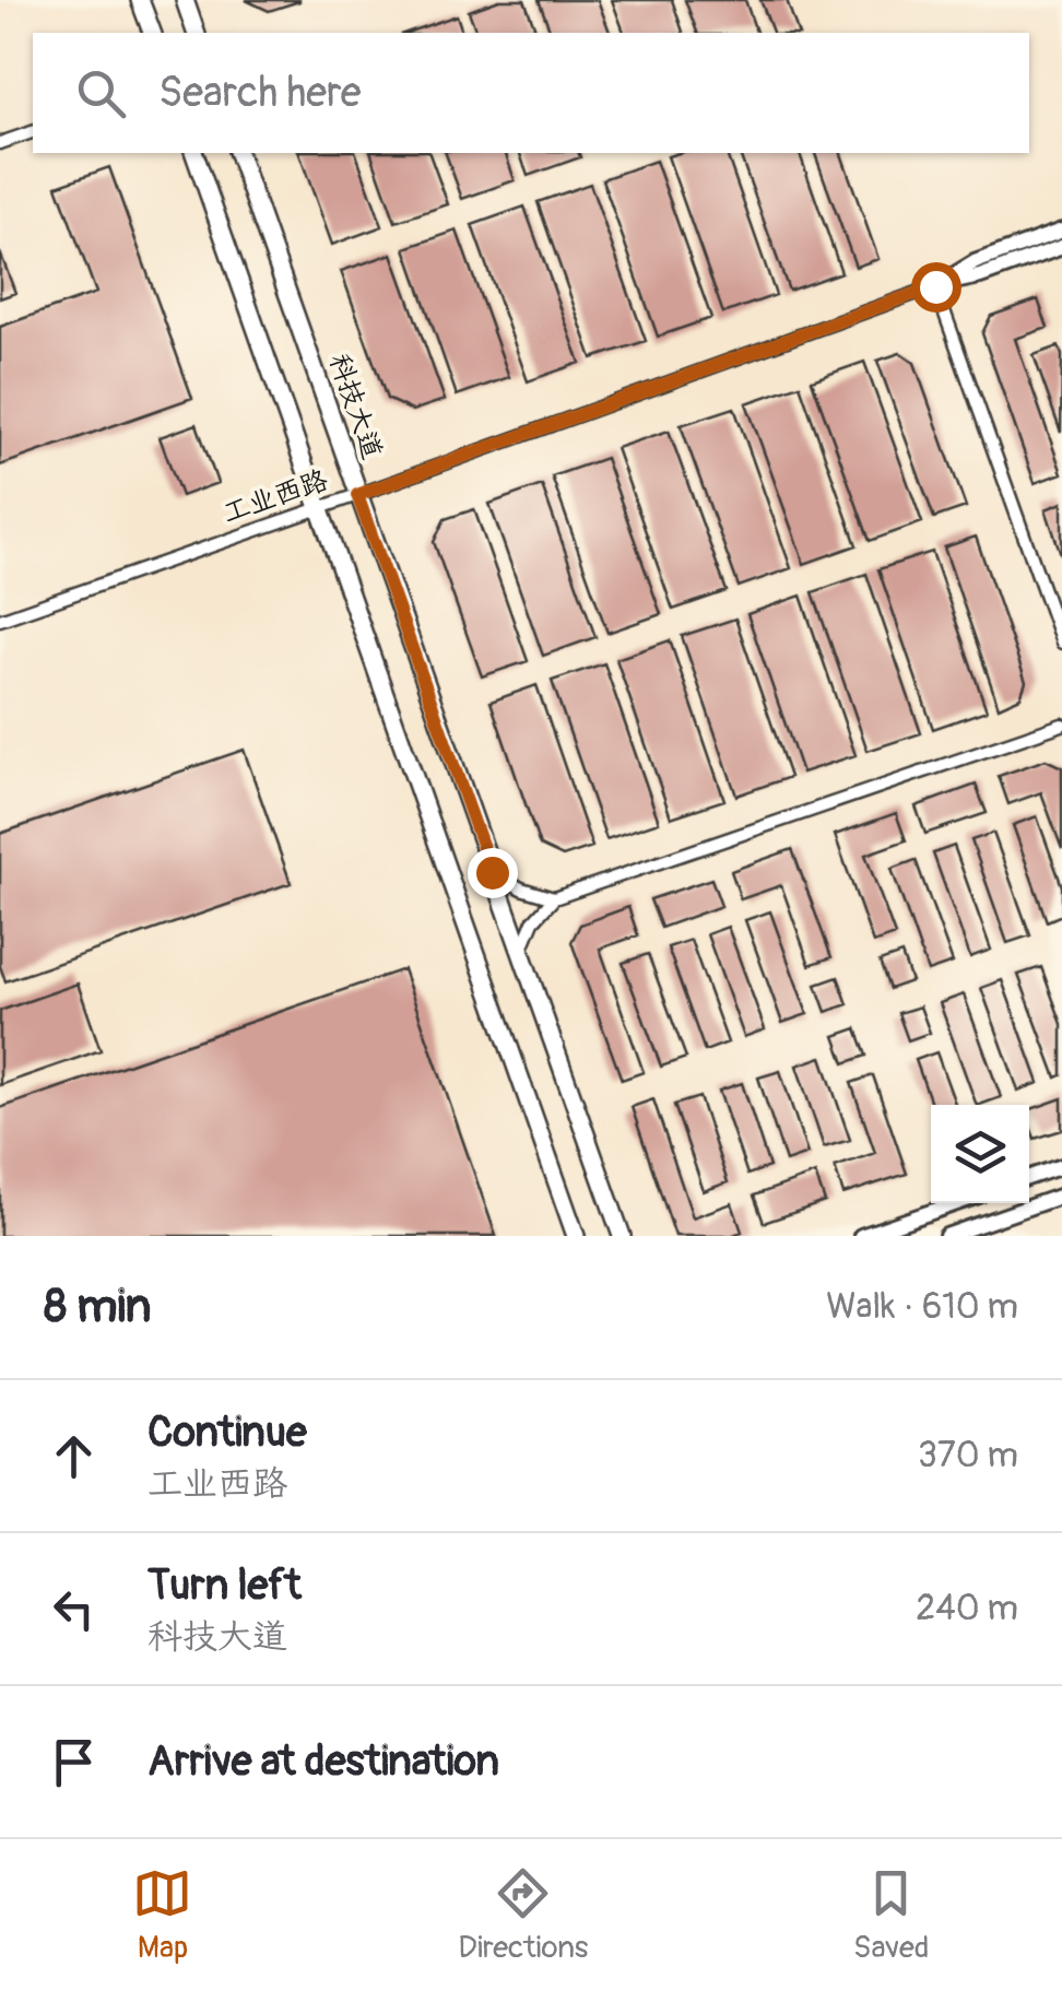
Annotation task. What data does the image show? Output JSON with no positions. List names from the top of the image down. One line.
{"streets":{"main road":["科技大道"],"street":["工业西路"]},"crossings":[["科技大道","工业西路"]],"page":{"search":"Search here","heading":["8 min","Walk · 610 m"],"list":[["Continue","工业西路","370 m"],["Turn left","科技大道","240 m"],"Arrive at destination"],"nav":["Map","Directions","Saved"]}}
